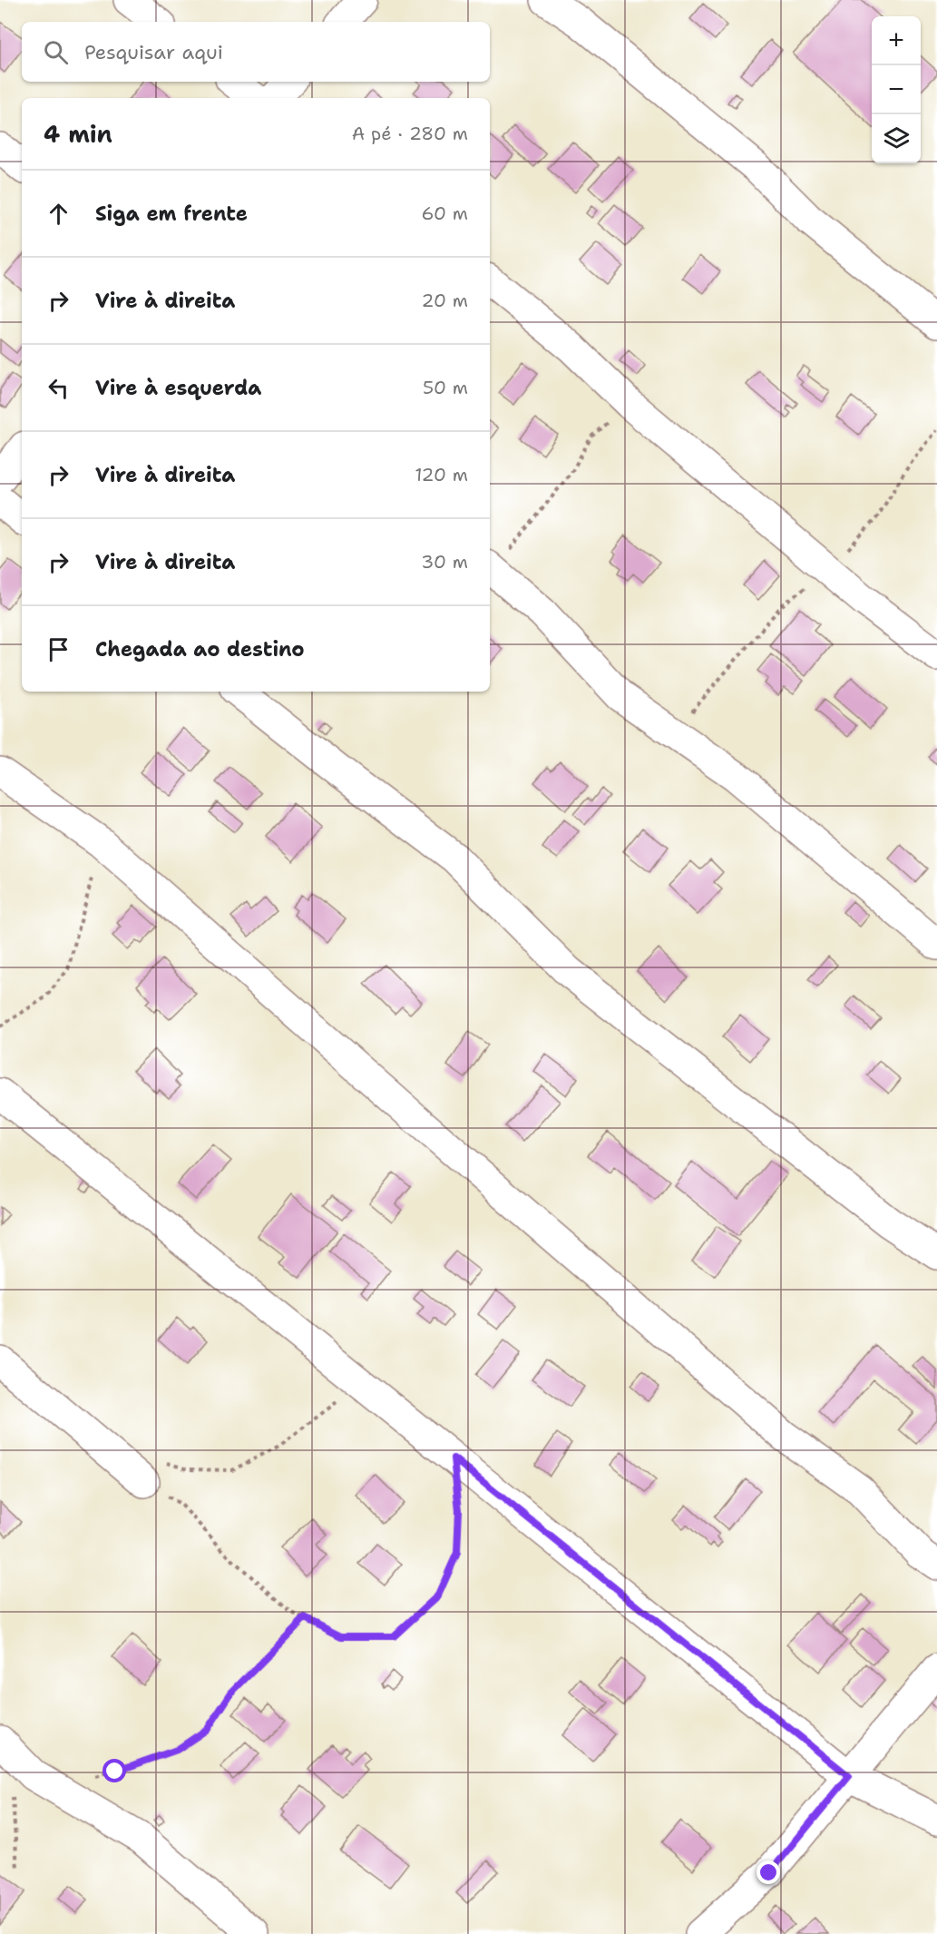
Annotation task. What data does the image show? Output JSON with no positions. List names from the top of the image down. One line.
{"page":{"map_buttons":["+","−"],"search":"Pesquisar aqui","heading":["4 min","A pé · 280 m"],"list":[["Siga em frente","60 m"],["Vire à direita","20 m"],["Vire à esquerda","50 m"],["Vire à direita","120 m"],["Vire à direita","30 m"],"Chegada ao destino"]}}
